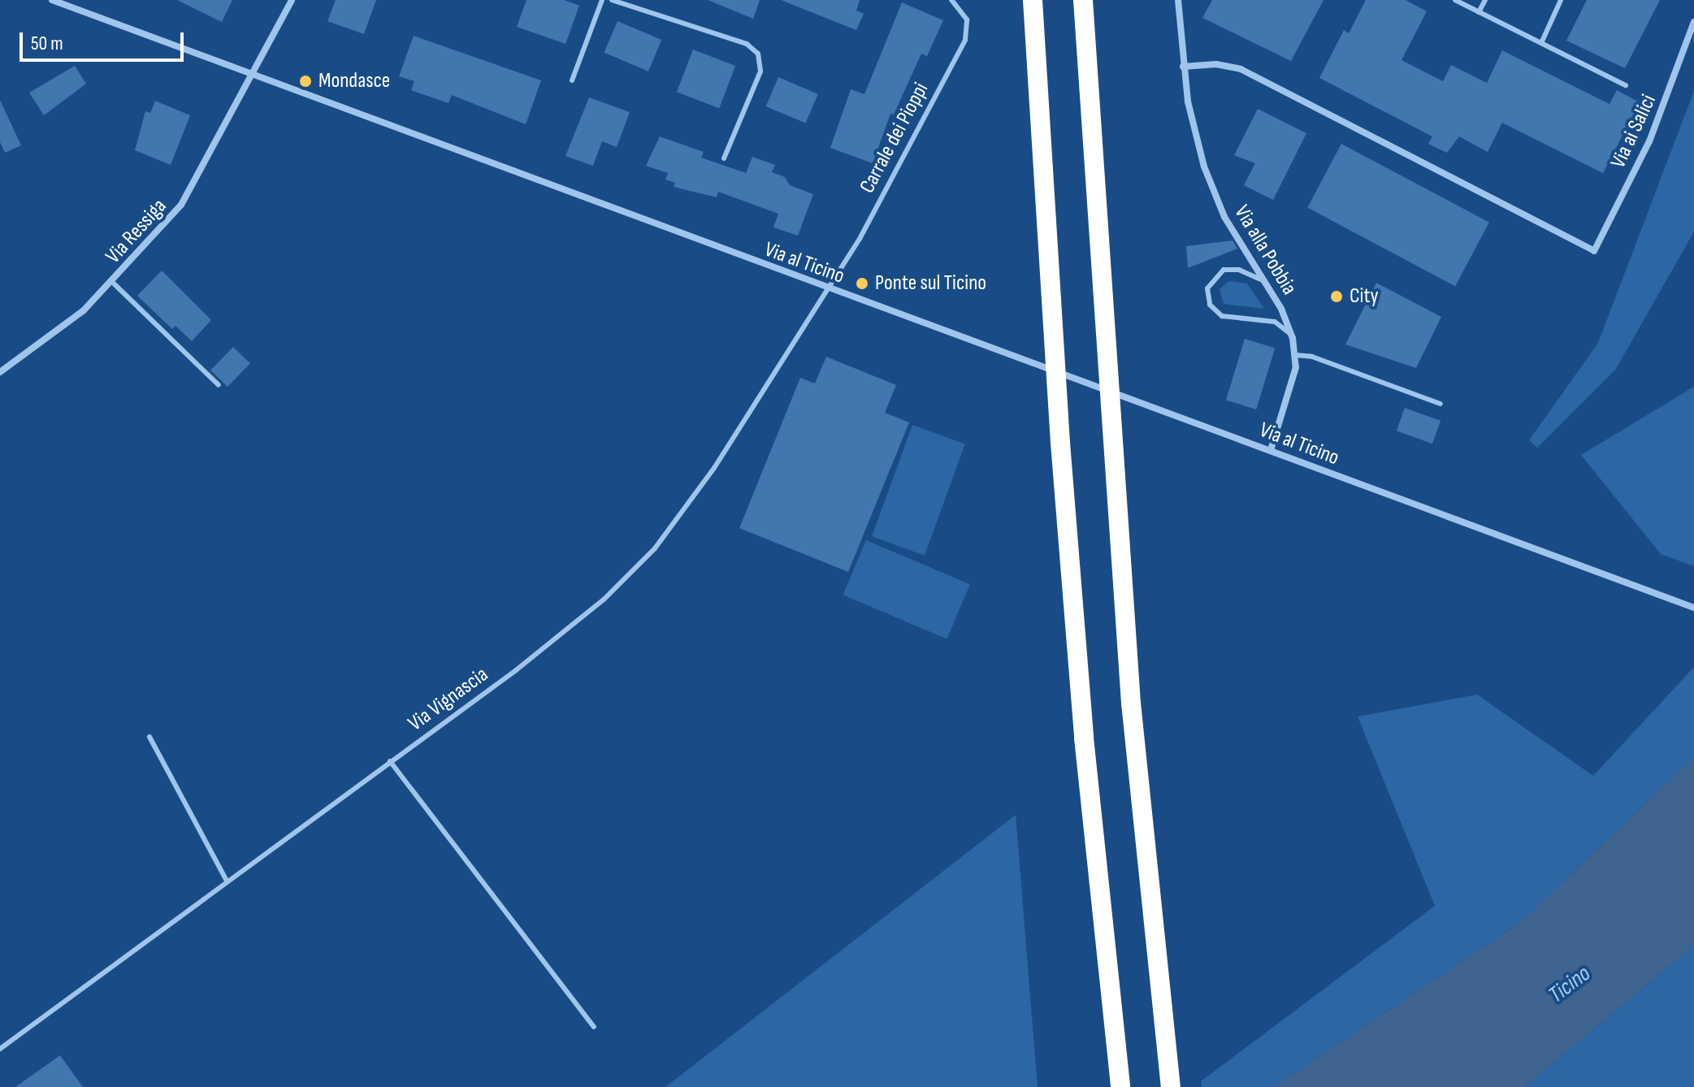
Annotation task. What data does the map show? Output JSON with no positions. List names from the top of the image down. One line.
{"streets":{"street":["Via ai Salici","Via Ressiga","Via alla Pobbia","Via al Ticino"],"lane":["Carrale dei Pioppi","Via Vignascia"]},"crossings":[["Via ai Salici","Via alla Pobbia"],["Carrale dei Pioppi","Via al Ticino"],["Carrale dei Pioppi","Via Vignascia"],["Via Ressiga","Via al Ticino"],["Via alla Pobbia","Via al Ticino"],["Via al Ticino","Via Vignascia"]],"water":["Ticino"],"places":["Mondasce","Ponte sul Ticino","City"],"scale_bar":"50 m"}
